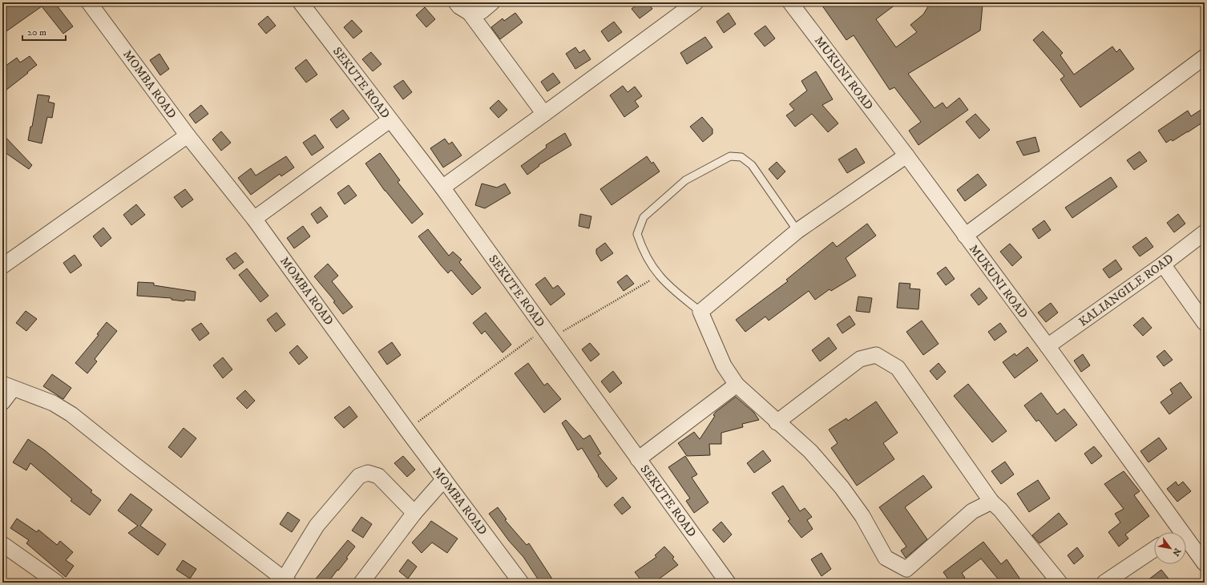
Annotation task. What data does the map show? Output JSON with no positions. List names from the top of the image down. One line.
{"streets":{"street":["MUKUNI ROAD","SEKUTE ROAD","MOMBA ROAD","KALIANGILE ROAD"]},"crossings":[["MUKUNI ROAD","KALIANGILE ROAD"]],"scale_bar":"20 m","north":"bottom right"}
